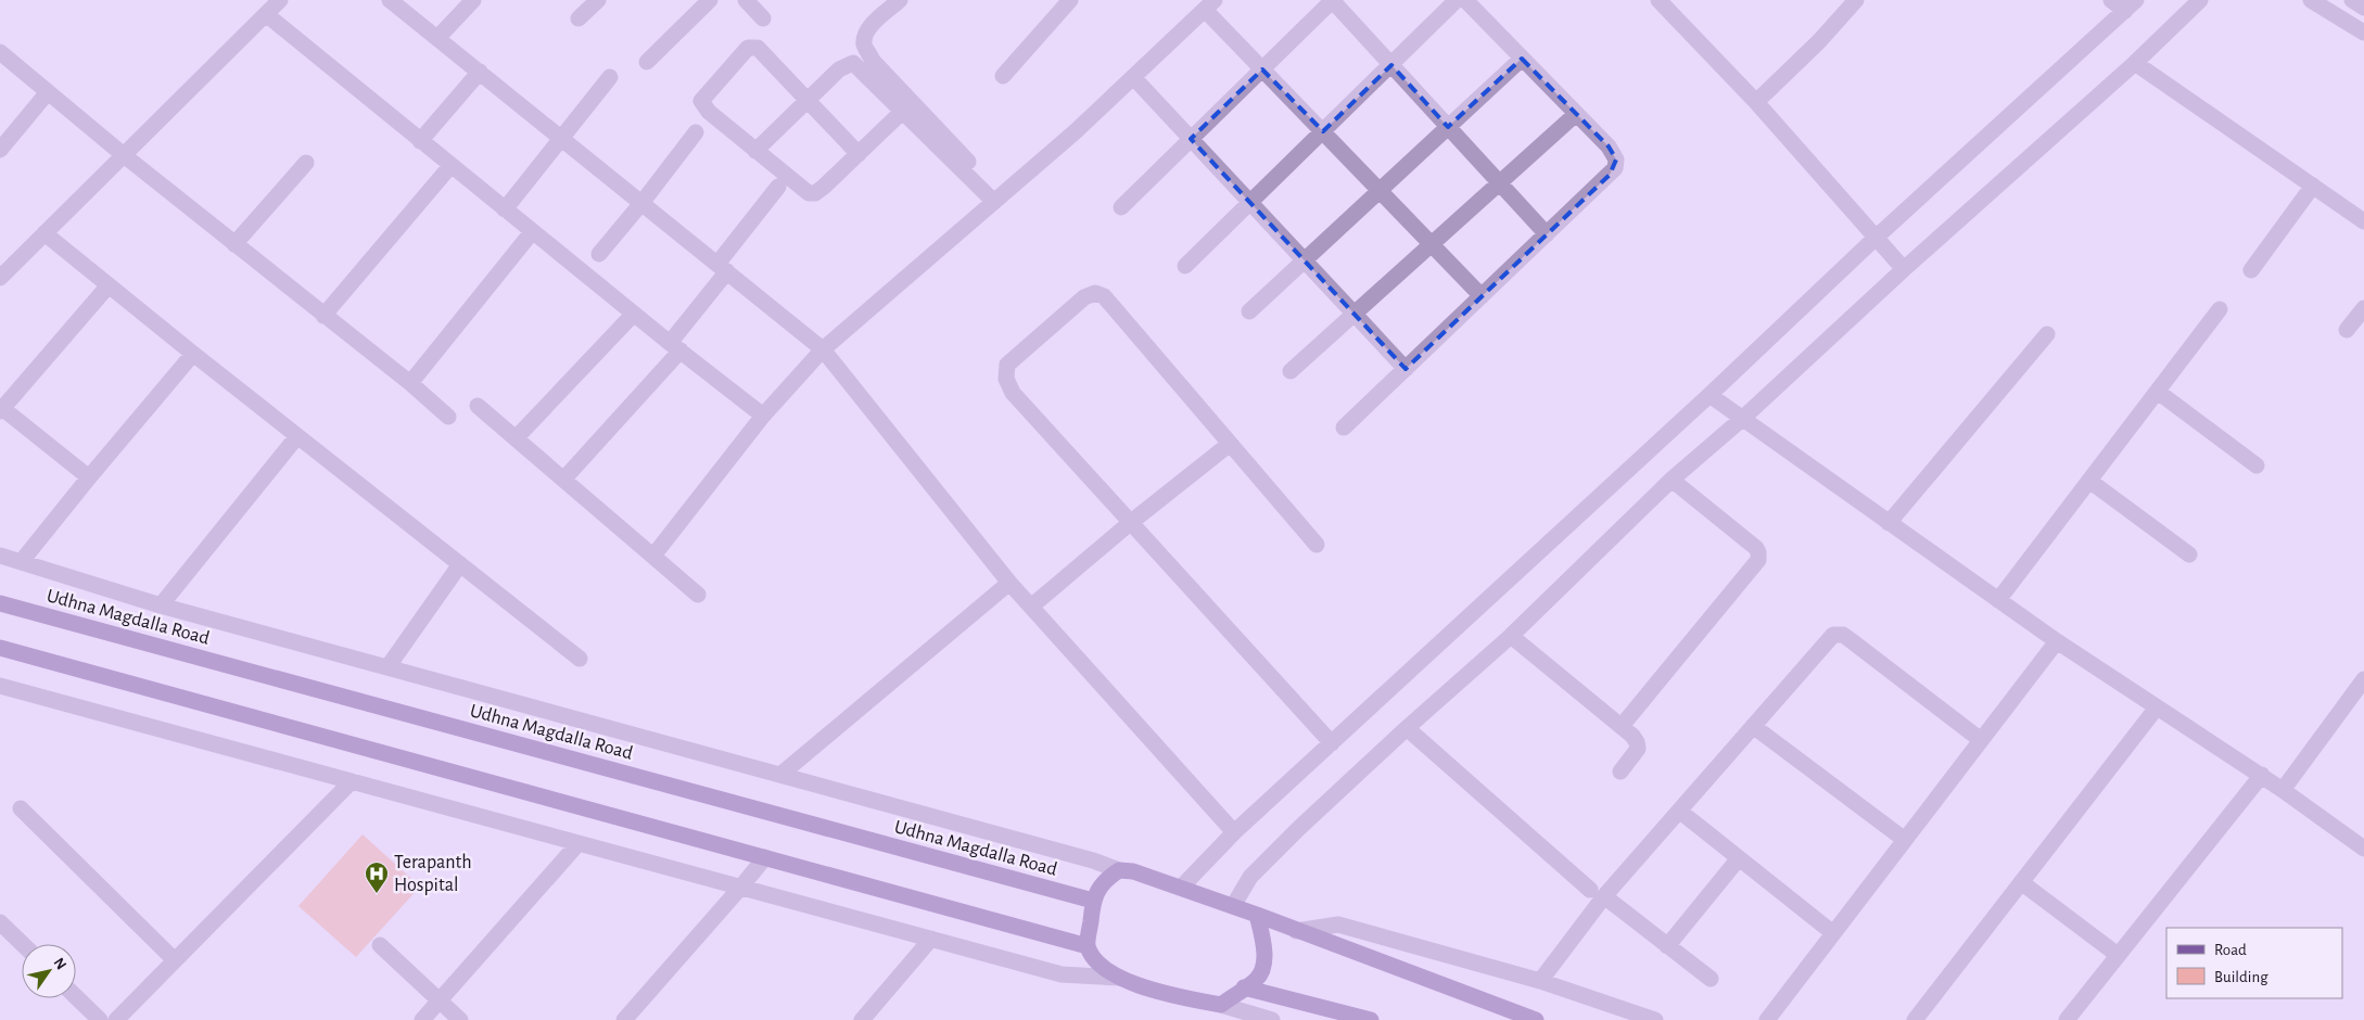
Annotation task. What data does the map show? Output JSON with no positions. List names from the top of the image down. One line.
{"streets":{"main road":["Udhna Magdalla Road"]},"places":{"hospital":["Terapanth Hospital"]},"legend":["Road","Building"],"north":"top right"}
